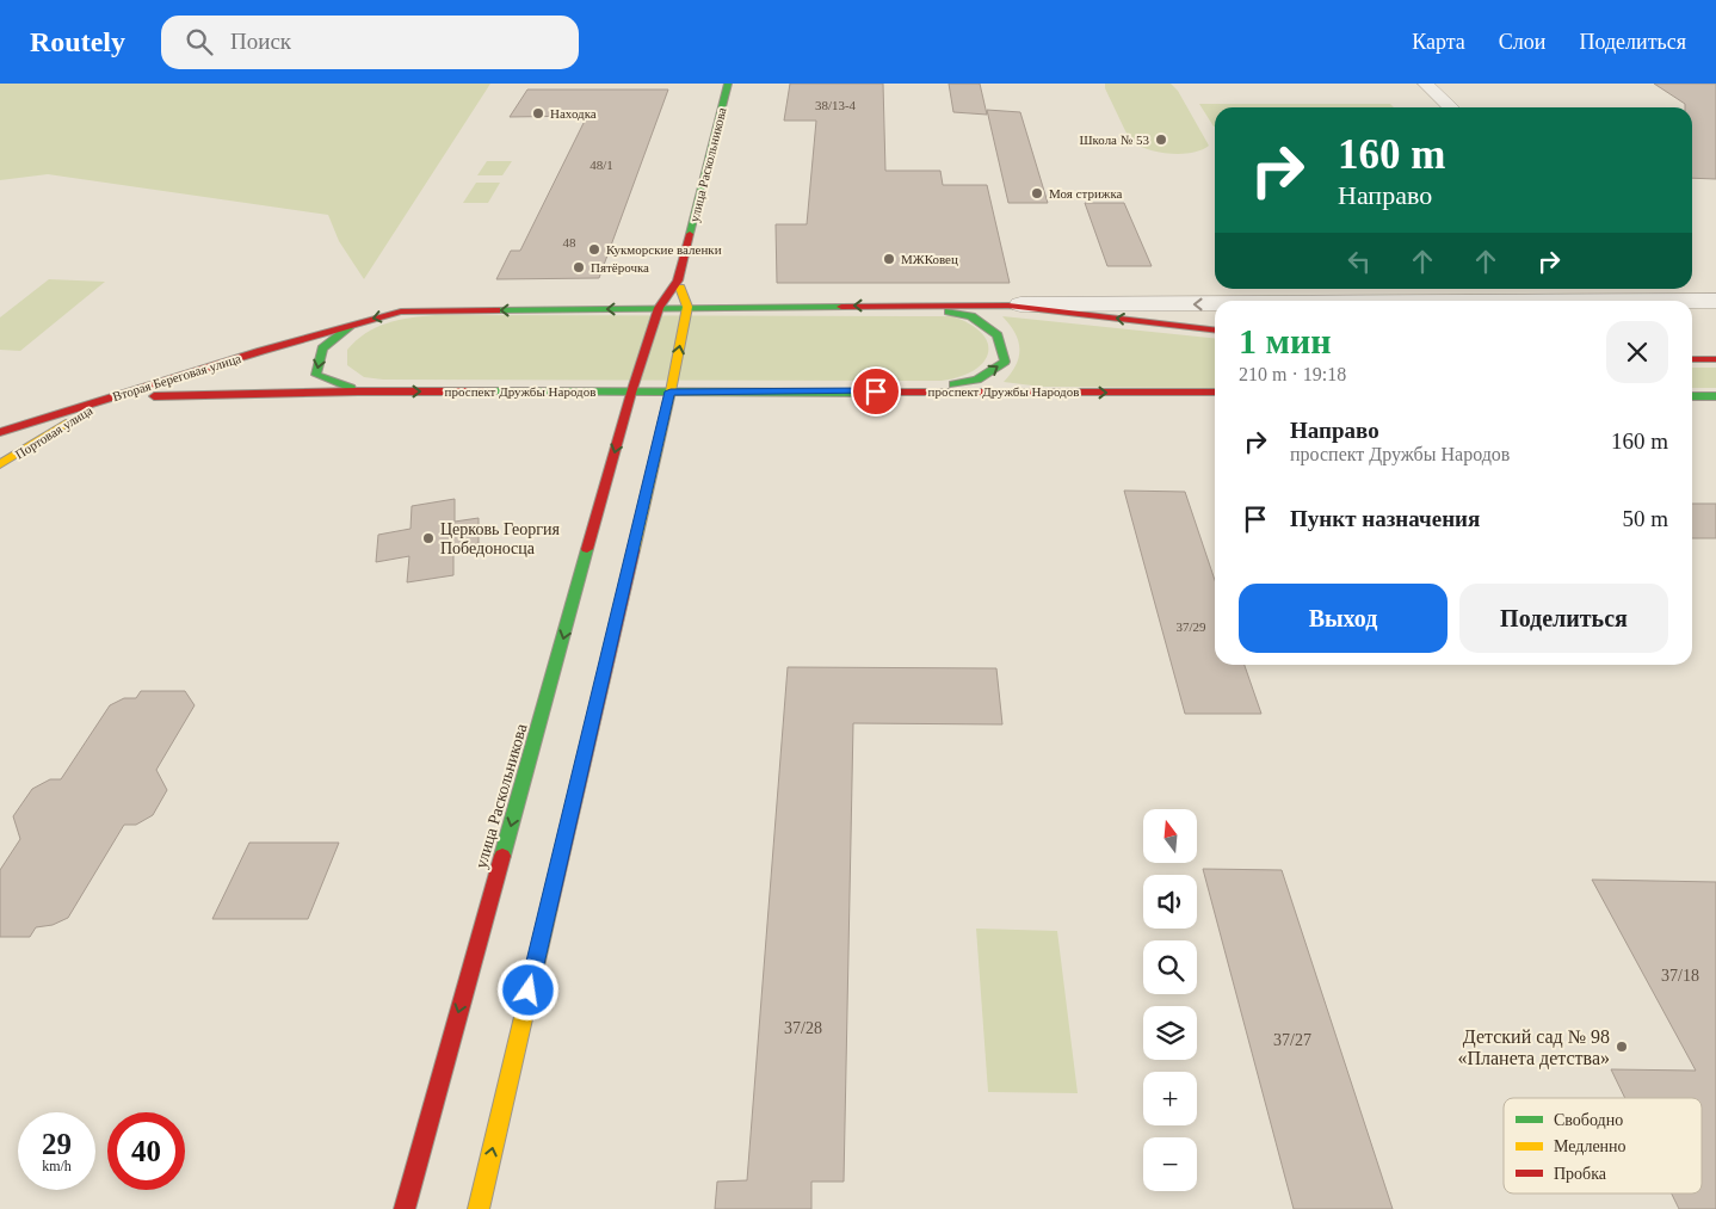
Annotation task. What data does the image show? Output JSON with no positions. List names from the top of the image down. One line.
{"streets":{"street":["улица Раскольникова","Вторая Береговая улица","проспект Дружбы Народов","Портовая улица"]},"crossings":[["улица Раскольникова","Вторая Береговая улица"],["улица Раскольникова","проспект Дружбы Народов"],["Вторая Береговая улица","проспект Дружбы Народов"],["Вторая Береговая улица","Портовая улица"],["проспект Дружбы Народов","Портовая улица"]],"one_way":["Вторая Береговая улица"],"places":["Находка","Школа № 53","Моя стрижка","Кукморские валенки","МЖКовец","Пятёрочка","Церковь Георгия Победоносца","Детский сад № 98 «Планета детства»"],"house_numbers":["38/13-4","48/1","48","37/29","37/18","37/28","37/27"],"legend":["Свободно","Медленно","Пробка"],"north":"top","page":{"header":"Routely","search":"Поиск","nav":["Карта","Слои","Поделиться"],"turn":["160 m","Направо"],"heading":["1 мин","210 m · 19:18"],"list":[{"name":"Направо","note":"проспект Дружбы Народов","value":"160 m"},{"name":"Пункт назначения","value":"50 m"}],"buttons":["Выход","Поделиться"],"map_buttons":["+","−"],"speed":"29 km/h","limit":"40"}}
